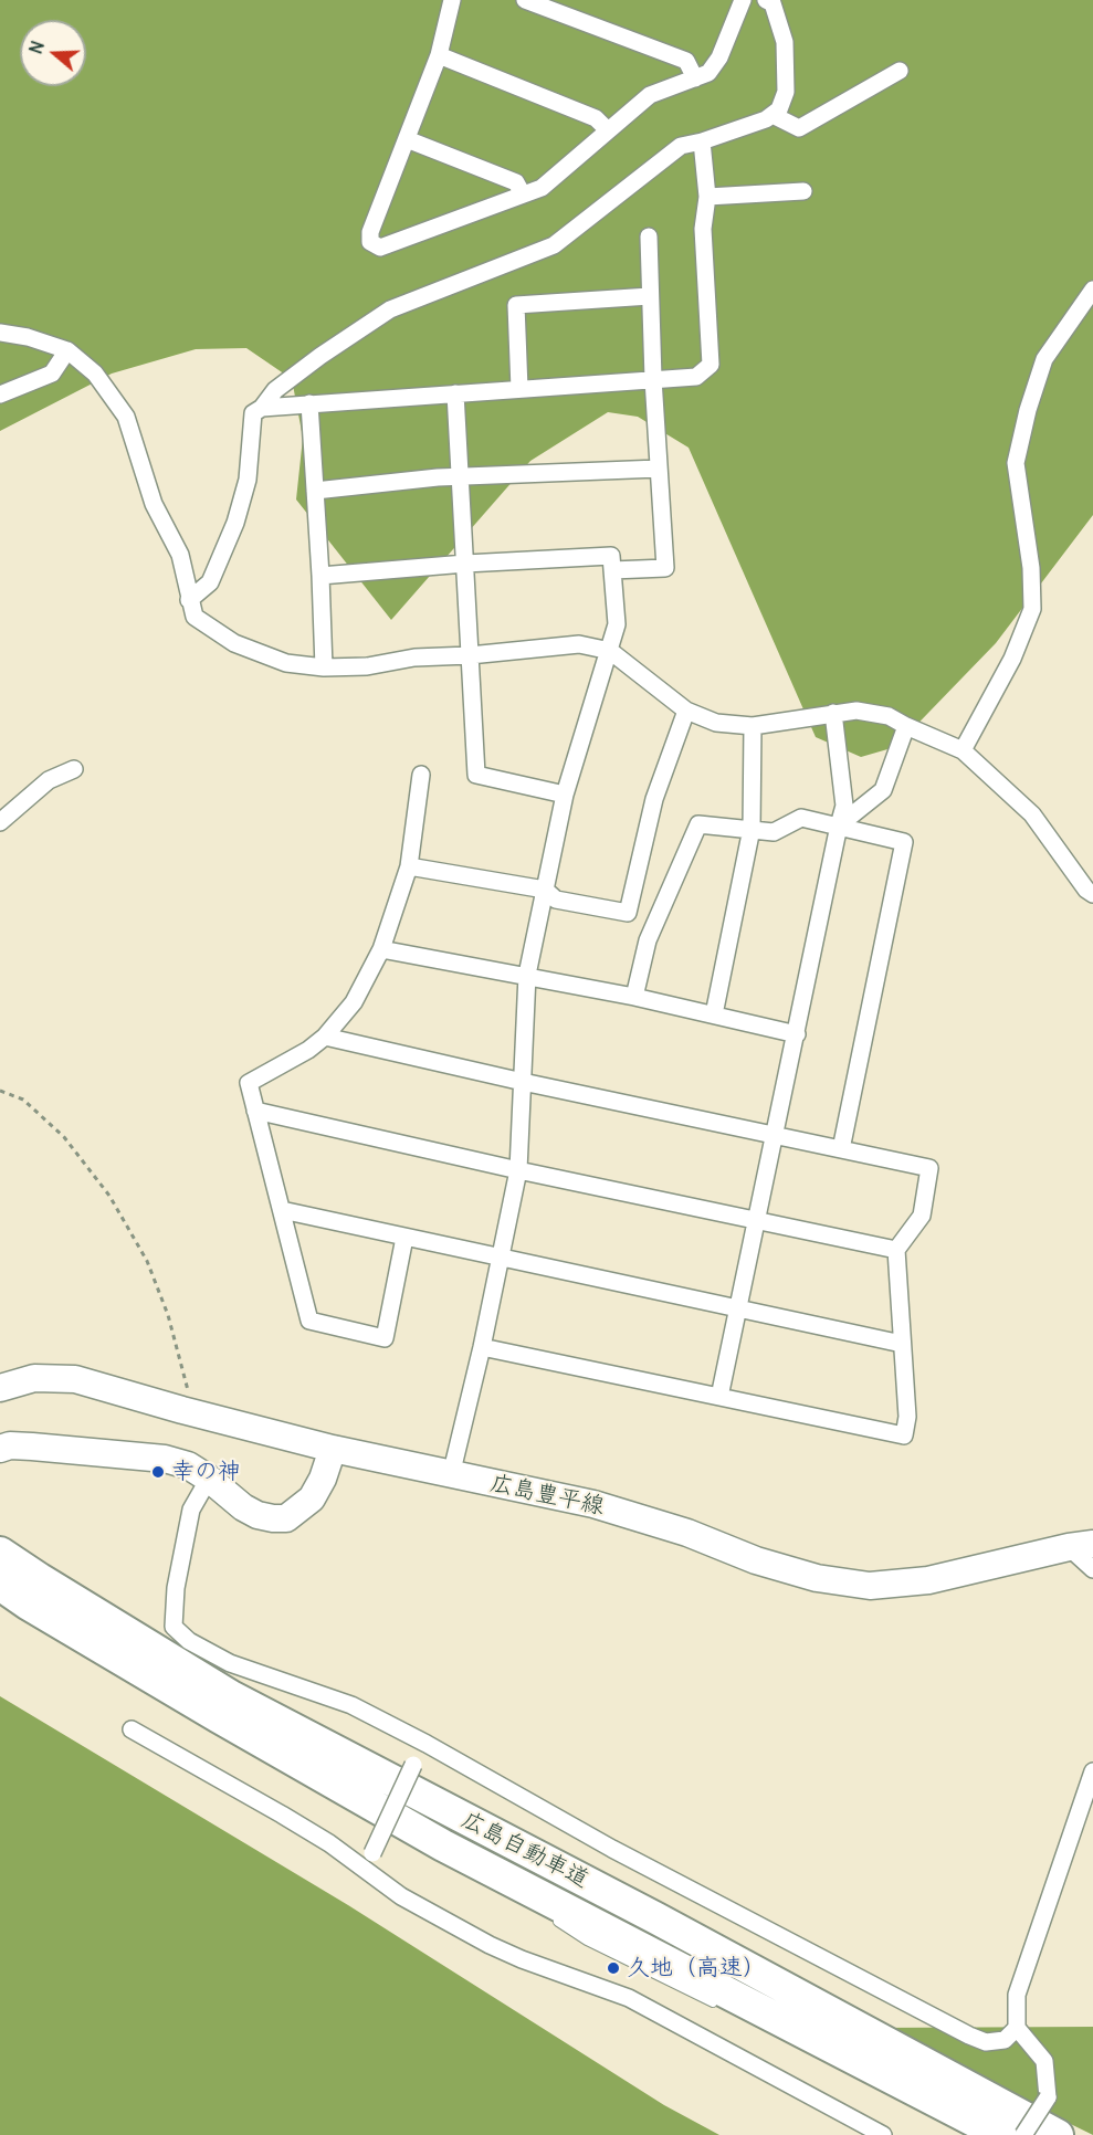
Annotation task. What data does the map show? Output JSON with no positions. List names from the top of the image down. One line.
{"streets":{"highway":["広島自動車道"],"main road":["広島豊平線"]},"places":["幸の神","久地（高速）"],"north":"left"}
